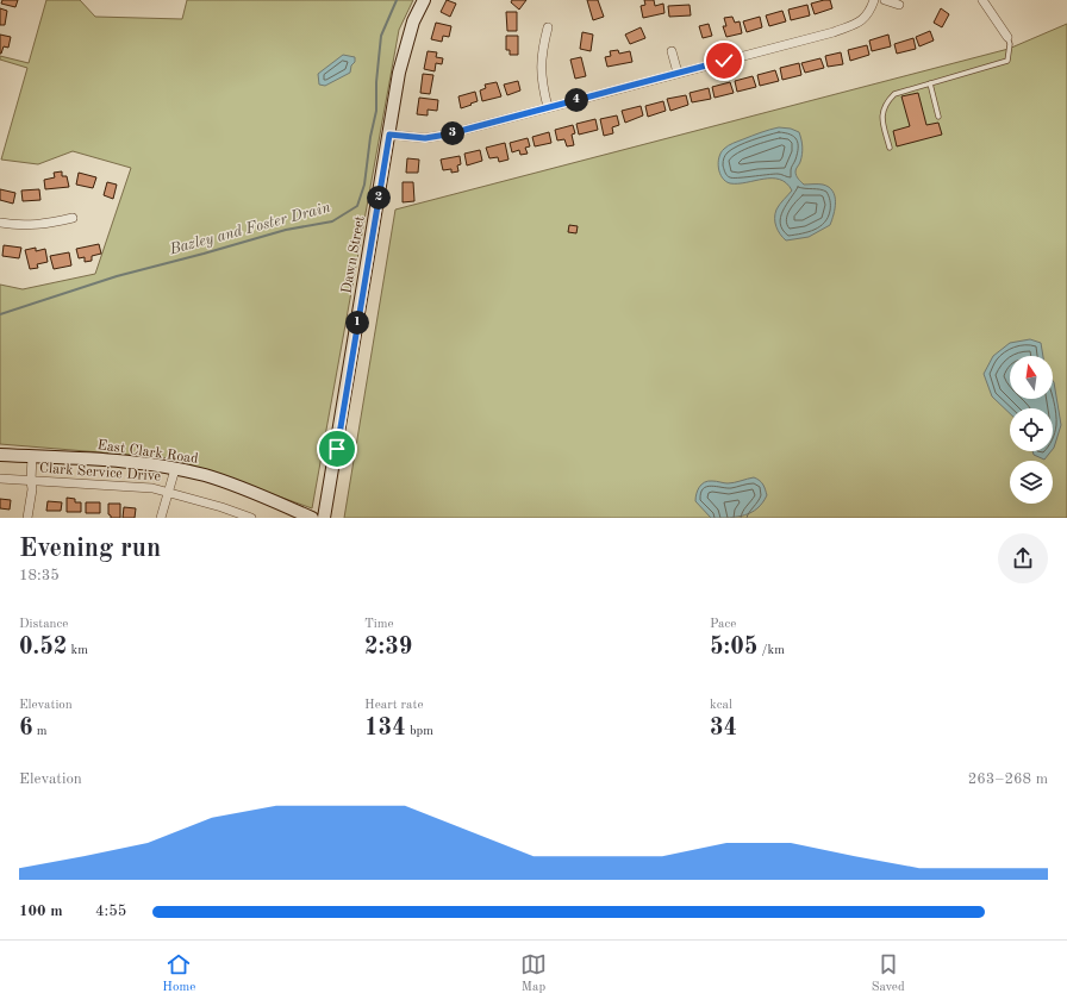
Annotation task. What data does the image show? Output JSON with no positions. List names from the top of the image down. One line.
{"streets":{"street":["Dawn Street","East Clark Road","Clark Service Drive"]},"water":["Bazley and Foster Drain"],"north":"top","page":{"pins":["4","3","2","1"],"heading":["Evening run","18:35"],"stats":[["Distance","0.52 km"],["Time","2:39"],["Pace","5:05 /km"],["Elevation","6 m"],["Heart rate","134 bpm"],["kcal","34"]],"chart":["Elevation","263–268 m"],"list":[{"name":"100 m","note":"4:55"}],"tabs":["Home","Map","Saved"]}}
